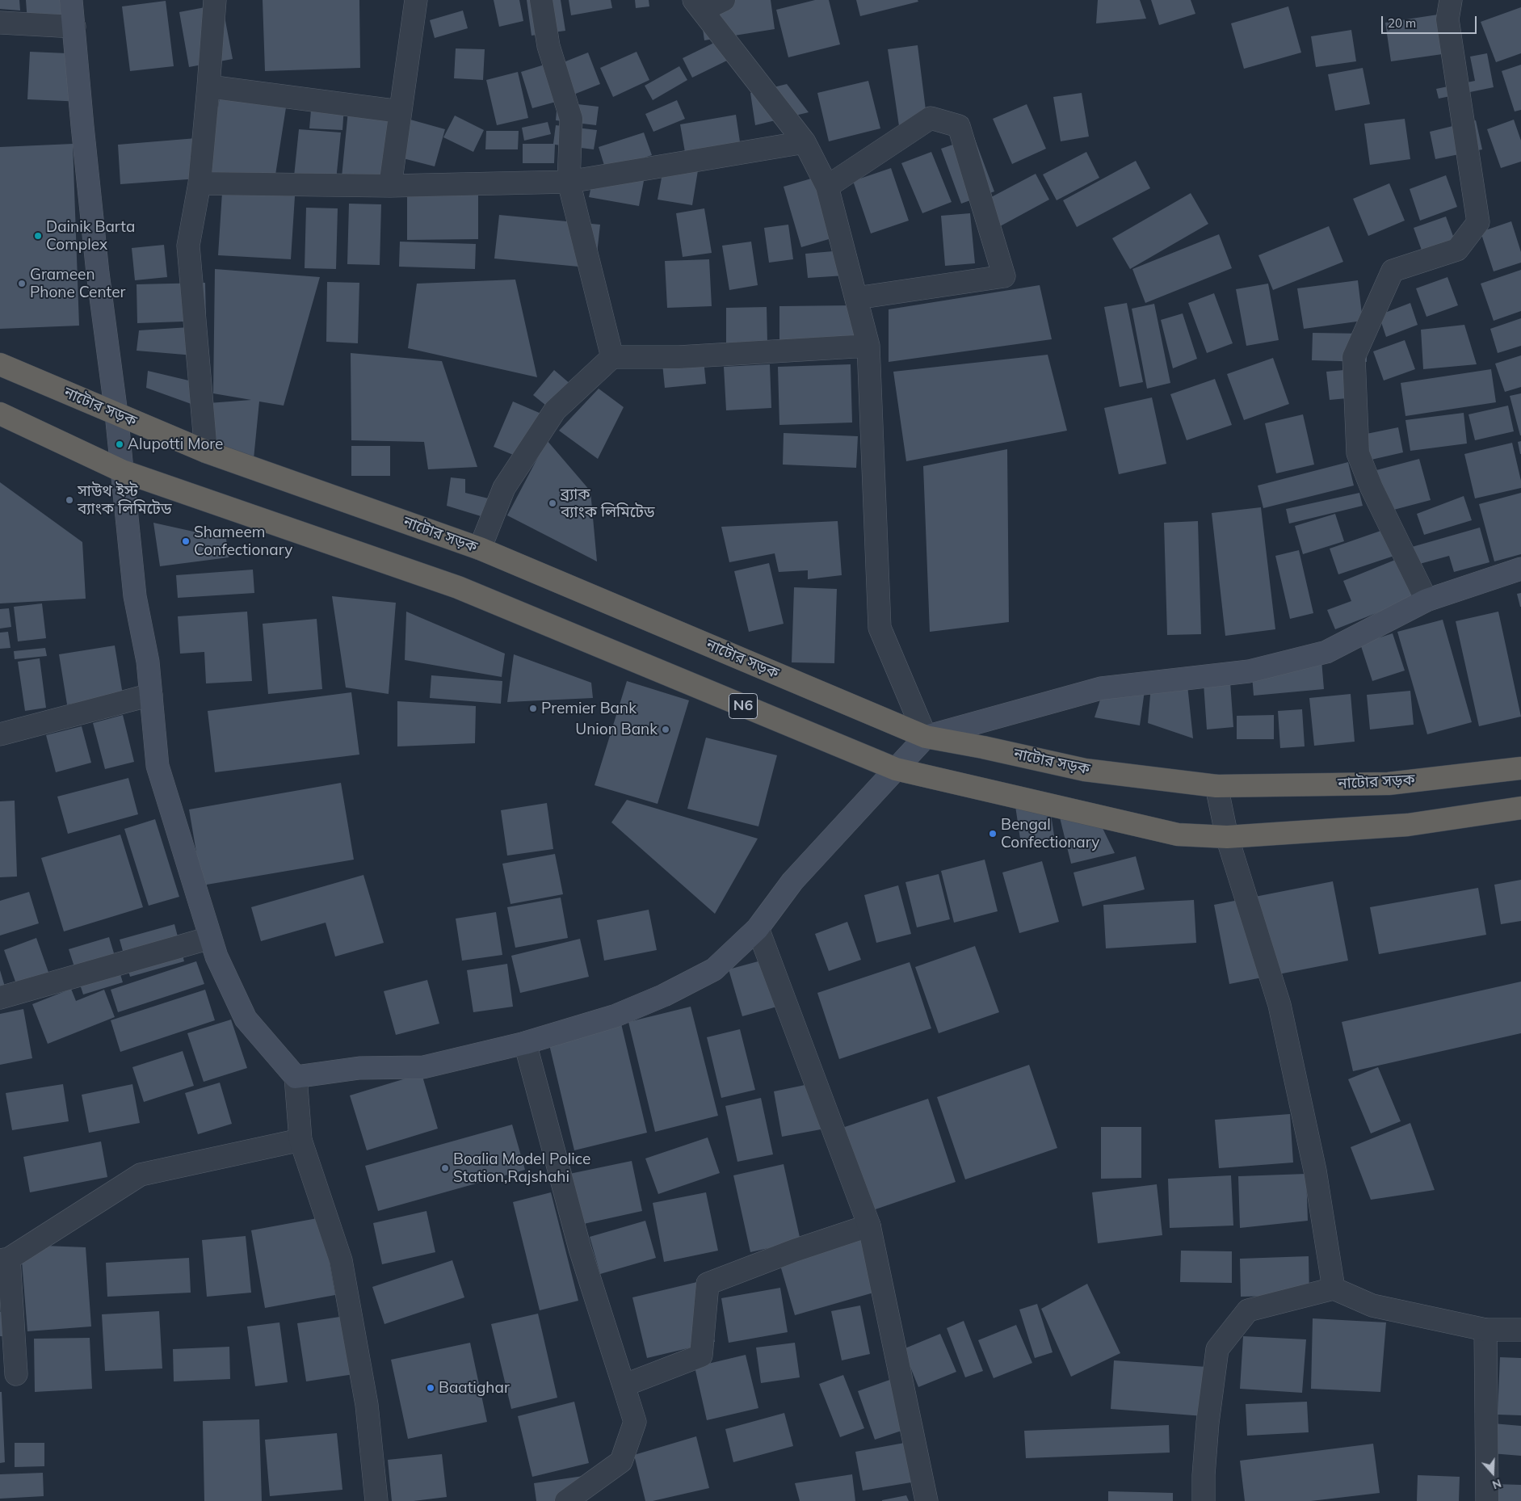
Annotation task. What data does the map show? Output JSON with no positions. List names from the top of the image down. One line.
{"streets":{"highway":["নাটোর সড়ক","N6"]},"places":["Dainik Barta Complex","Grameen Phone Center","Alupotti More","সাউথ ইস্ট ব্যাংক লিমিটেড","ব্র্যাক ব্যাংক লিমিটেড","Shameem Confectionary","Premier Bank","Union Bank","Bengal Confectionary","Boalia Model Police Station,Rajshahi","Baatighar"],"scale_bar":"20 m","north":"bottom"}
